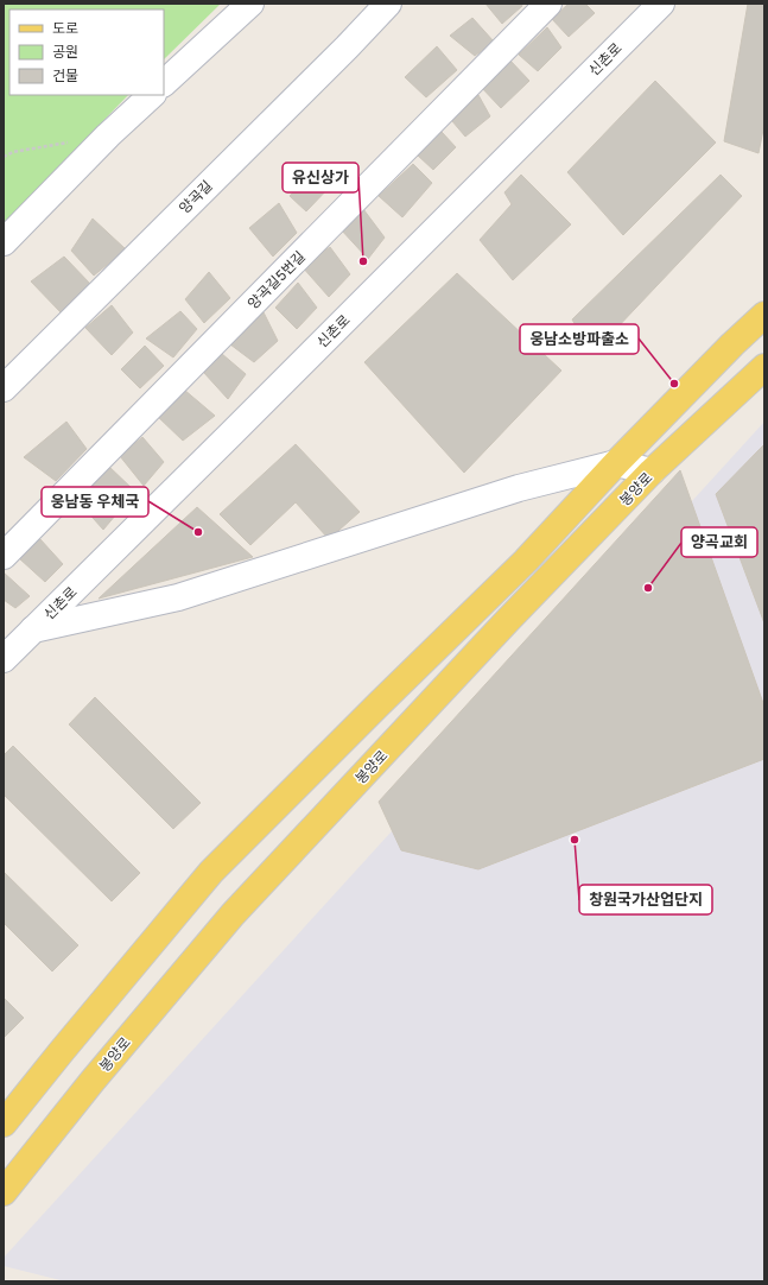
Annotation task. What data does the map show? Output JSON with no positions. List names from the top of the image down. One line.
{"streets":{"main road":["봉양로"],"street":["신촌로","양곡길","양곡길5번길"]},"places":["유신상가","웅남소방파출소","웅남동 우체국","양곡교회","창원국가산업단지"],"legend":["도로","공원","건물"]}
